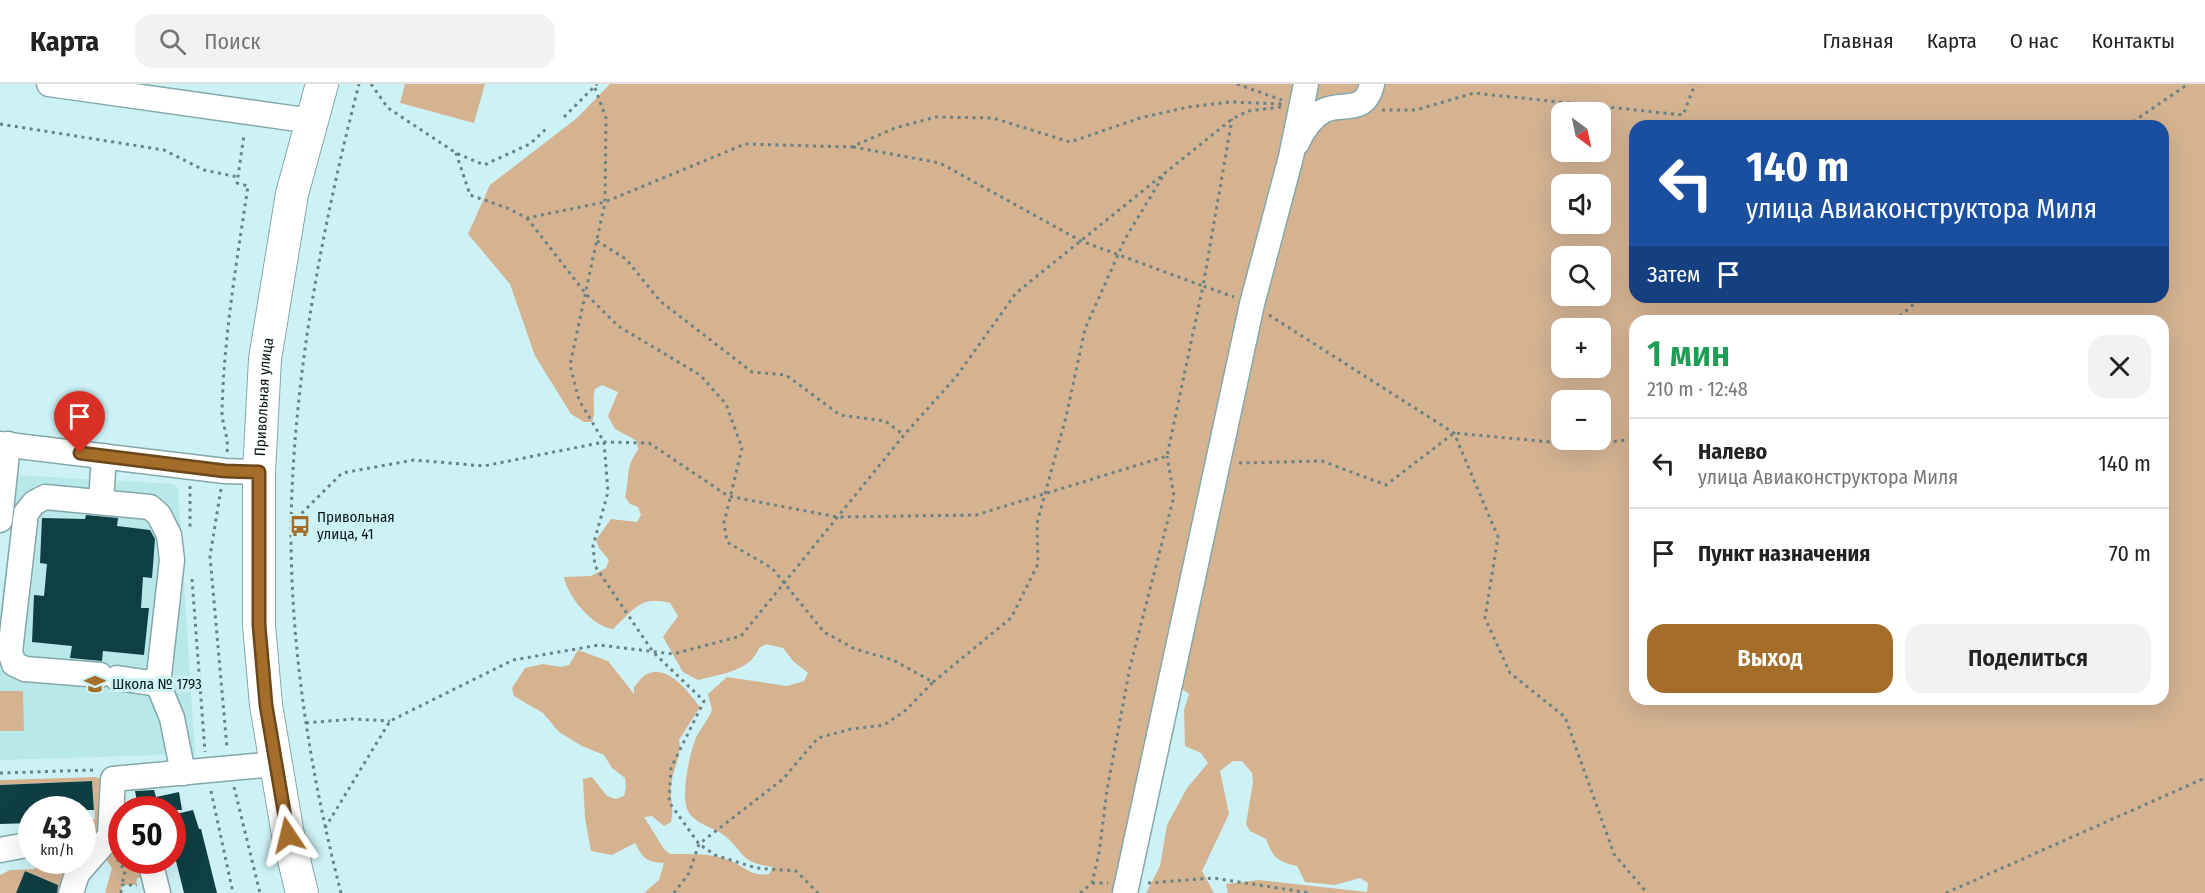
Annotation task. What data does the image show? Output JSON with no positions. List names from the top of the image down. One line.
{"streets":{"main road":["Привольная улица"]},"places":{"bus stop":["Привольная улица, 41"],"school or university":["Школа № 1793"]},"north":"bottom right","page":{"header":"Карта","search":"Поиск","nav":["Главная","Карта","О нас","Контакты"],"map_buttons":["+","−"],"turn":["140 m","улица Авиаконструктора Миля"],"then":"Затем","heading":["1 мин","210 m · 12:48"],"list":[{"name":"Налево","note":"улица Авиаконструктора Миля","value":"140 m"},{"name":"Пункт назначения","value":"70 m"}],"buttons":["Выход","Поделиться"],"speed":"43 km/h","limit":"50"}}
